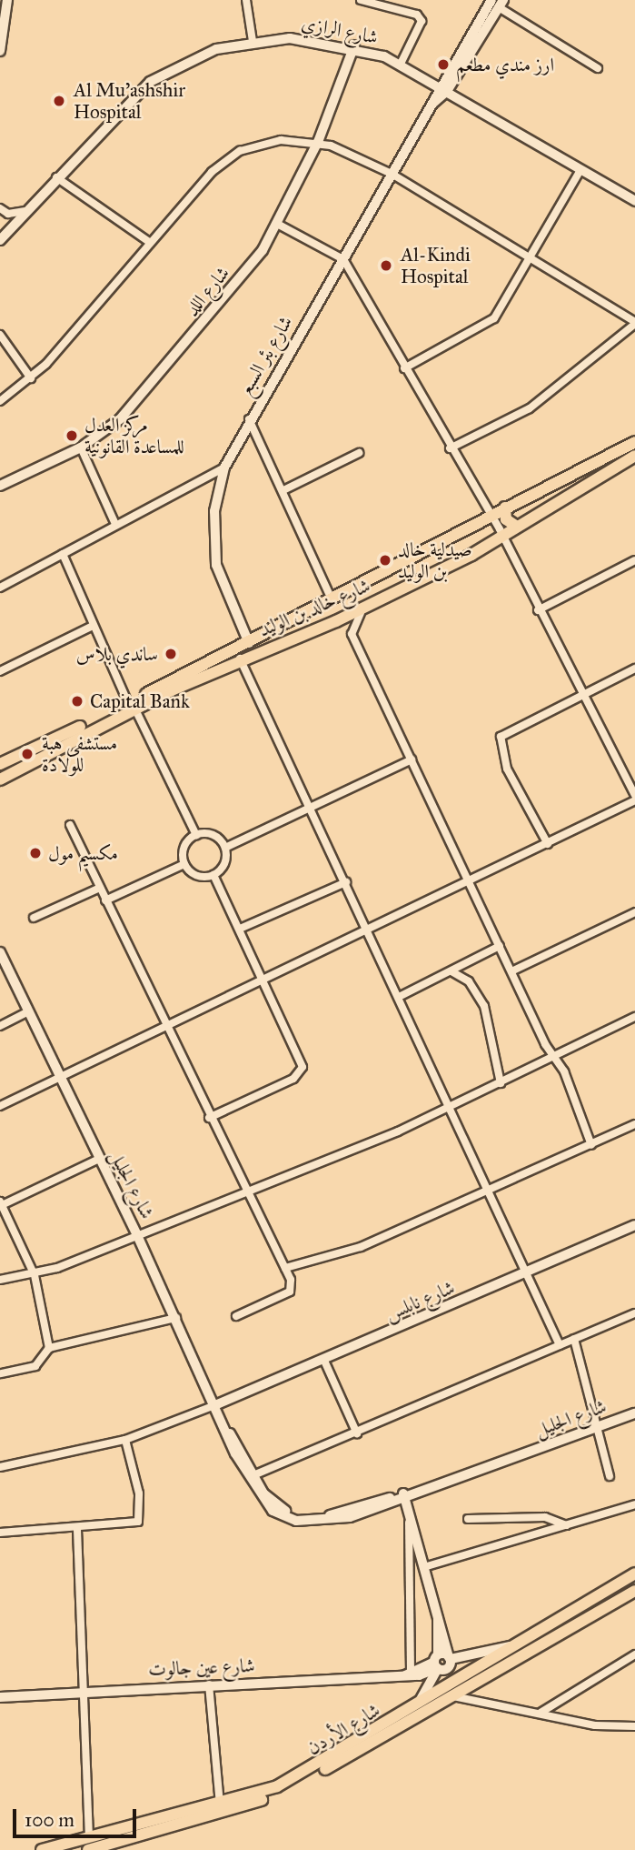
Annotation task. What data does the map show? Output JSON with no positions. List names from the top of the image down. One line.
{"streets":{"main road":["شارع خالد بن الوليد","شارع الأردن"],"street":["شارع الرازي","شارع اللد","شارع بئر السبع","شارع الجليل","شارع نابلس","شارع عين جالوت"]},"crossings":[["شارع الرازي","شارع اللد"],["شارع الرازي","شارع بئر السبع"],["شارع بئر السبع","شارع خالد بن الوليد"],["شارع الجليل","شارع نابلس"]],"places":["ارز مندي مطعم","Al Mu'ashshir Hospital","Al-Kindi Hospital","مركز العدل للمساعدة القانونية","صيدلية خالد بن الوليد","ساندي بلاس","Capital Bank","مستشفى هبة للولادة","مكسيم مول"],"scale_bar":"100 m"}
